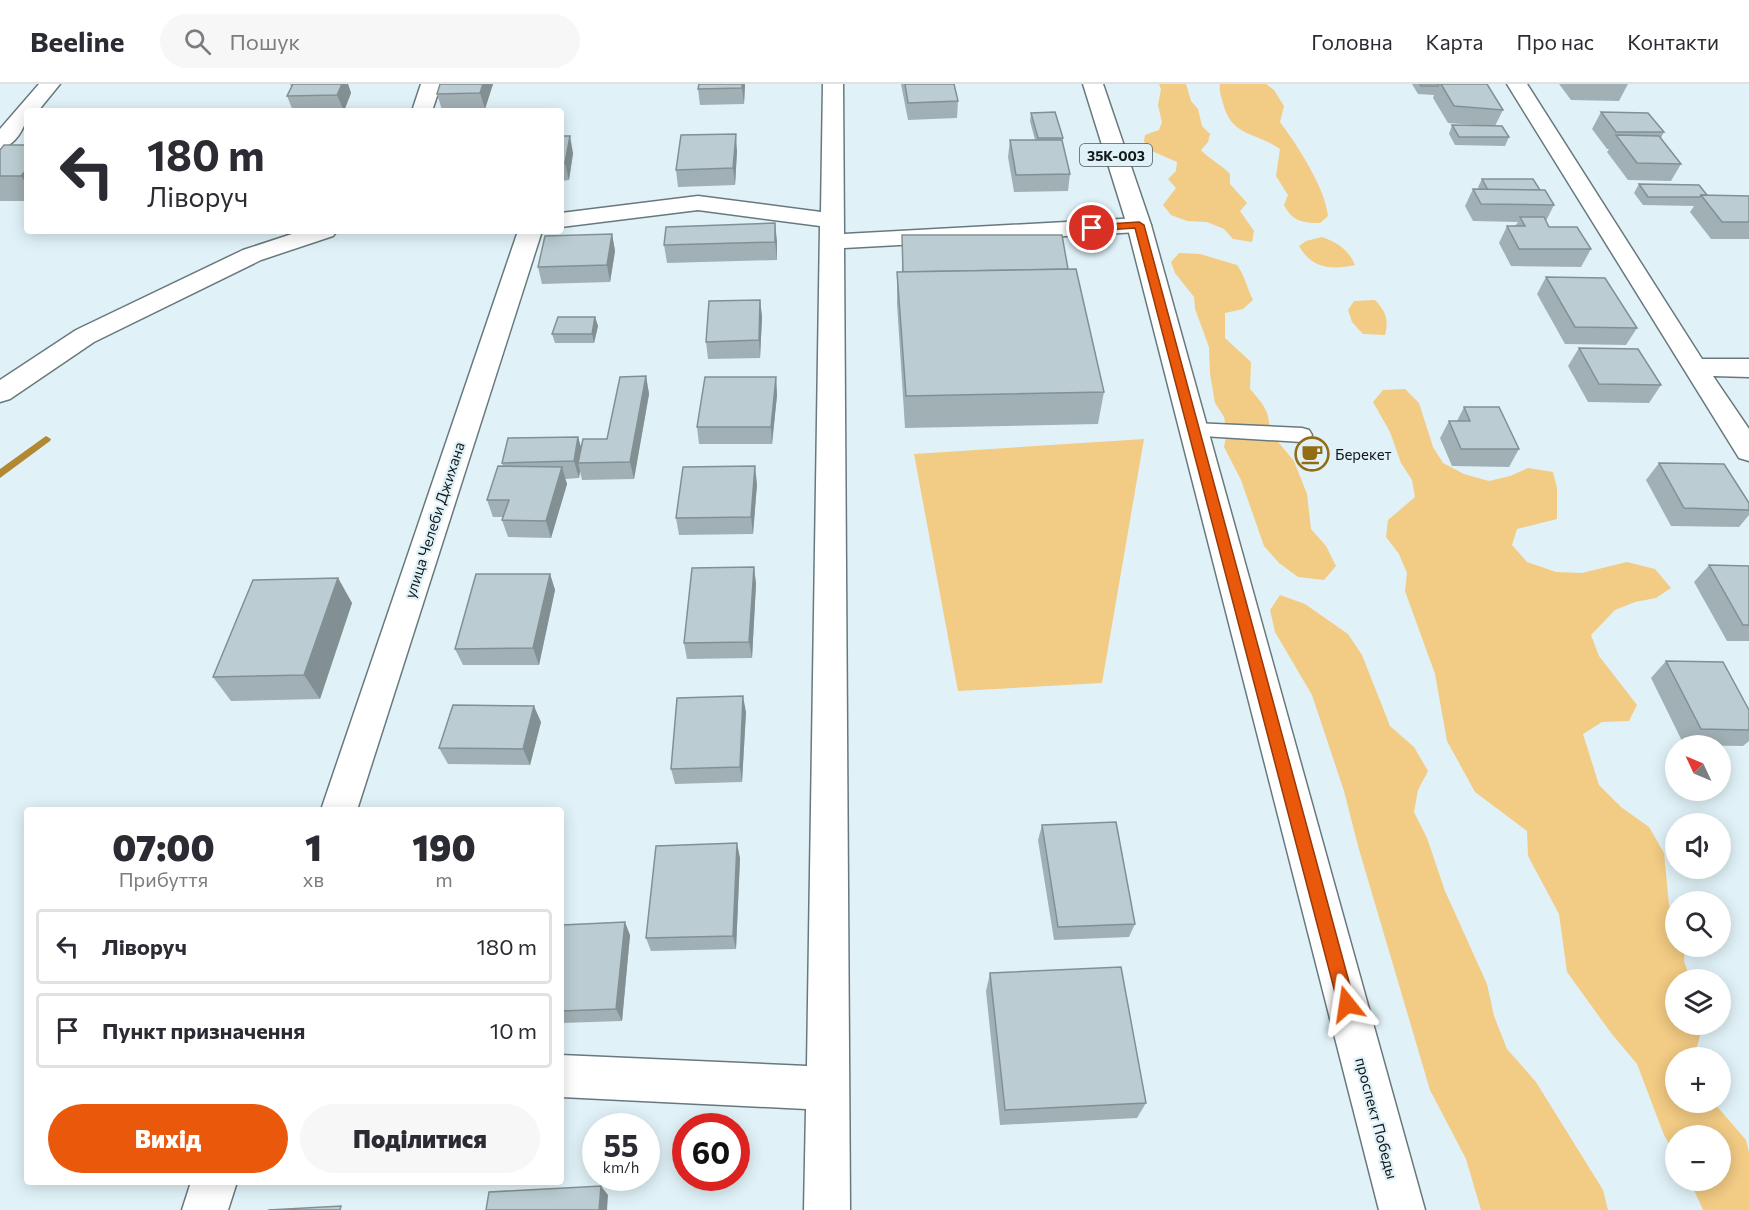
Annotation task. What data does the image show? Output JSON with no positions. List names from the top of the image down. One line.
{"streets":{"street":["35К-003","улица Челеби Джихана","проспект Победы"]},"crossings":[["35К-003","проспект Победы"]],"places":{"cafe":["Берекет"]},"north":"top left","page":{"header":"Beeline","search":"Пошук","nav":["Головна","Карта","Про нас","Контакти"],"turn":["180 m","Ліворуч"],"map_buttons":["+","−"],"eta":["07:00","Прибуття","1","хв","190","m"],"list":[{"name":"Ліворуч","value":"180 m"},{"name":"Пункт призначення","value":"10 m"}],"buttons":["Вихід","Поділитися"],"speed":"55 km/h","limit":"60"}}
